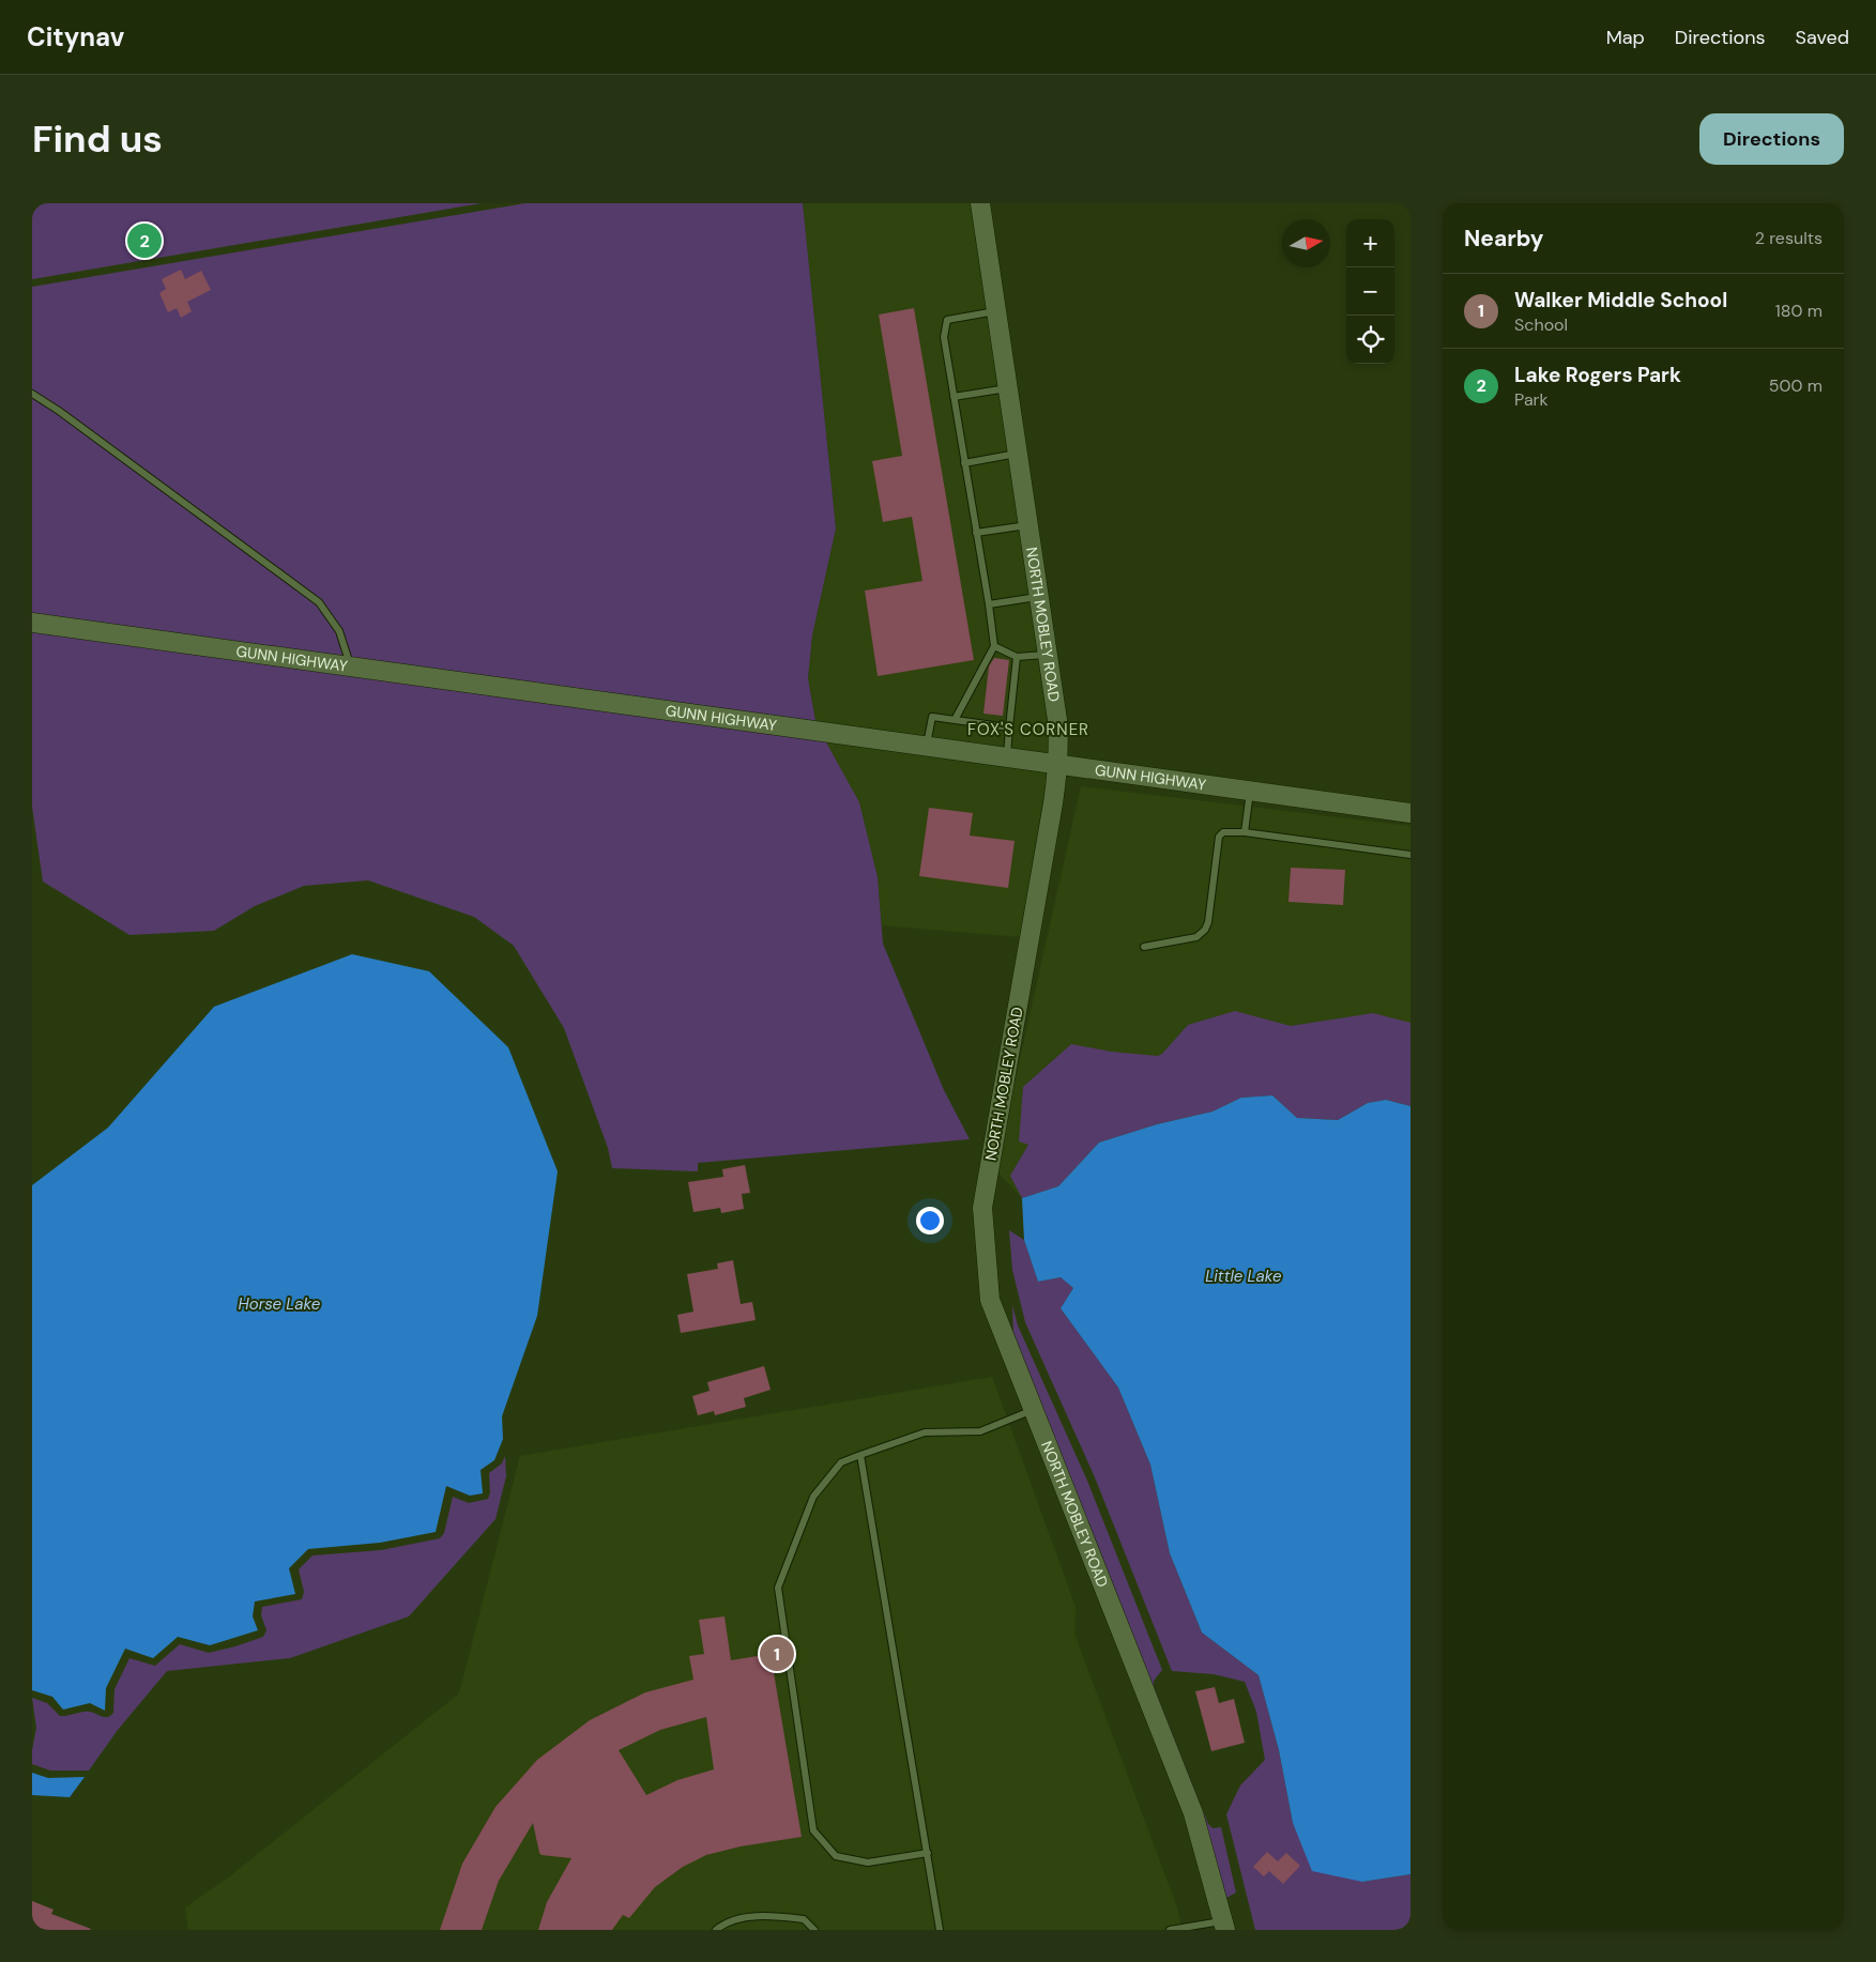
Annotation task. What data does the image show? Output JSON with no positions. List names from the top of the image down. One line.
{"streets":{"street":["NORTH MOBLEY ROAD","GUNN HIGHWAY"]},"crossings":[["NORTH MOBLEY ROAD","GUNN HIGHWAY"]],"districts":["FOX'S CORNER"],"water":["Little Lake","Horse Lake"],"north":"right","page":{"header":"Citynav","nav":["Map","Directions","Saved"],"buttons":"Directions","title":"Find us","heading":["Nearby","2 results"],"map_buttons":["+","−"],"pins":["2","1"],"list":[{"mark":"1","name":"Walker Middle School","note":"School","value":"180 m"},{"mark":"2","name":"Lake Rogers Park","note":"Park","value":"500 m"}]}}
